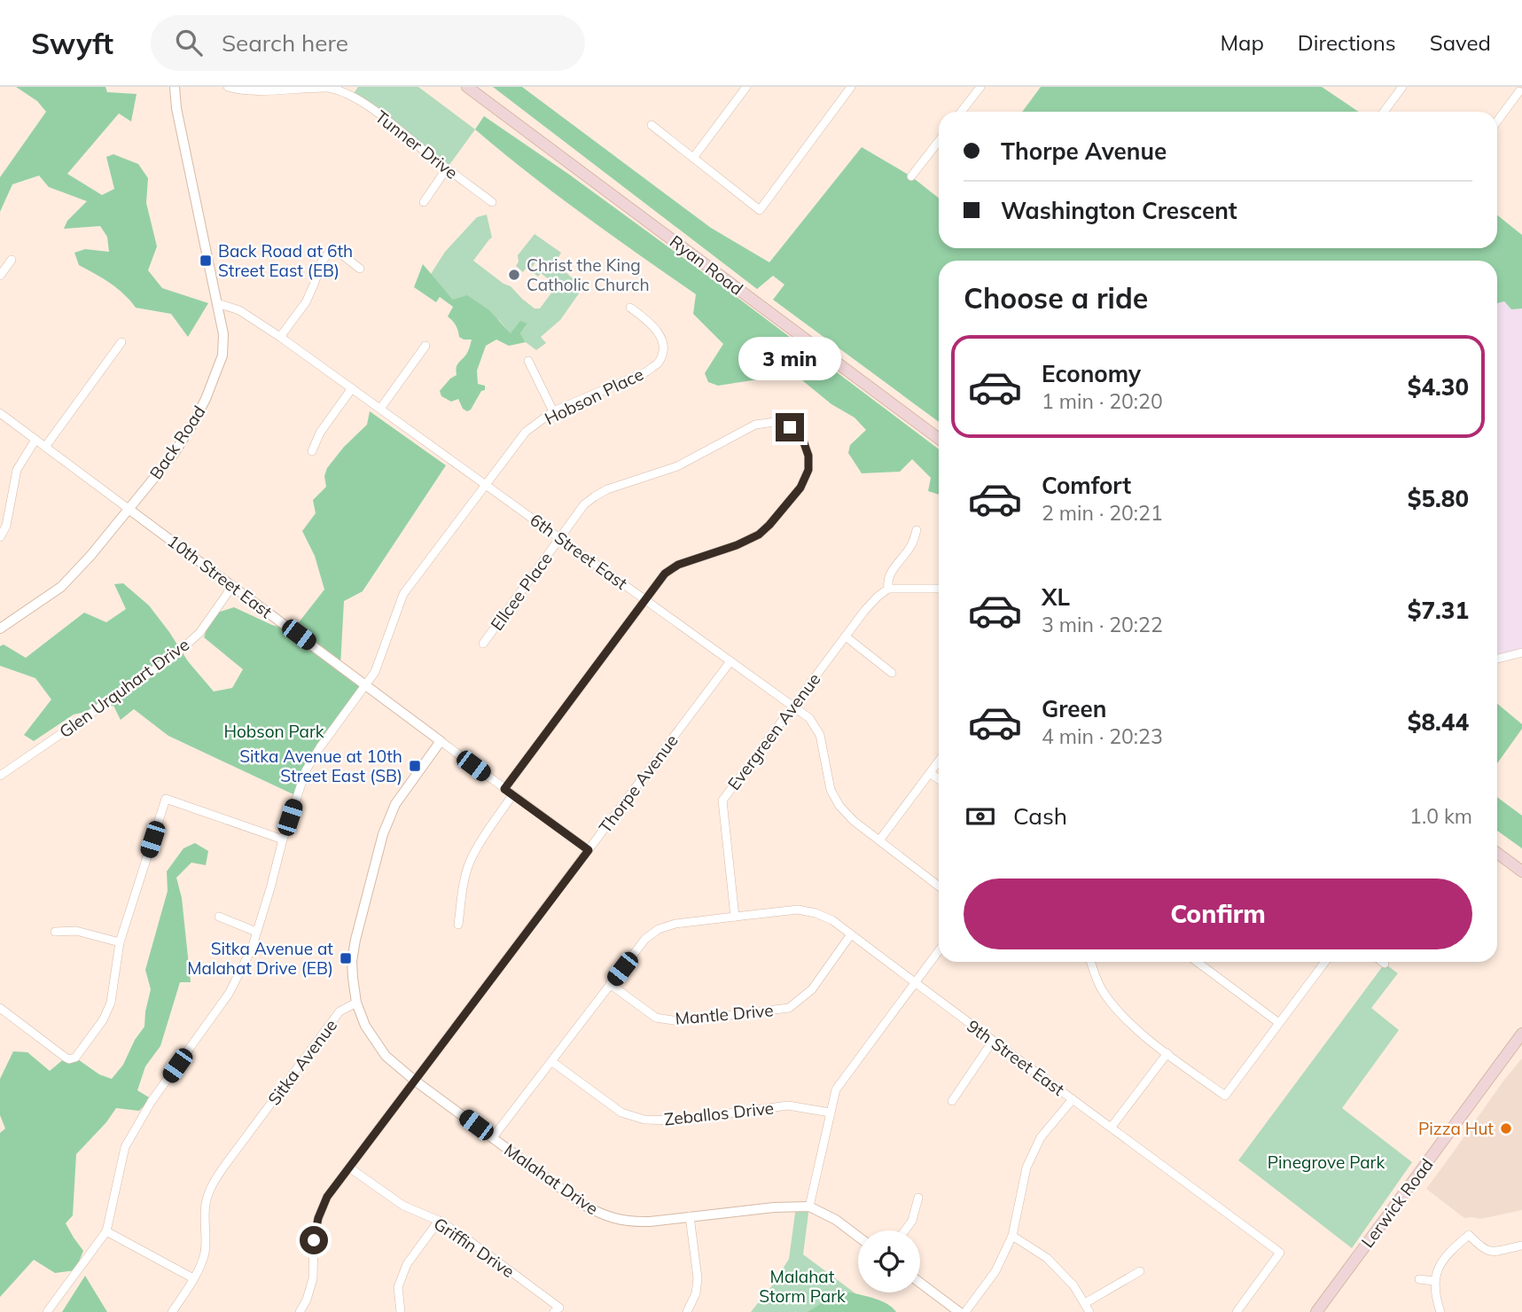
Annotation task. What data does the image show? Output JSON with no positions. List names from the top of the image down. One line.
{"streets":{"main road":["Ryan Road","Lerwick Road"],"street":["Tunner Drive","Hobson Place","Back Road","6th Street East","10th Street East","Ellcee Place","Glen Urquhart Drive","Evergreen Avenue","Thorpe Avenue","Mantle Drive","9th Street East","Sitka Avenue","Zeballos Drive","Malahat Drive","Griffin Drive"]},"crossings":[["Hobson Place","6th Street East"],["Hobson Place","10th Street East"],["Back Road","6th Street East"],["Back Road","10th Street East"],["6th Street East","Ellcee Place"],["6th Street East","Evergreen Avenue"],["6th Street East","Thorpe Avenue"],["10th Street East","Ellcee Place"],["10th Street East","Glen Urquhart Drive"],["10th Street East","Thorpe Avenue"],["Evergreen Avenue","9th Street East"],["Thorpe Avenue","Malahat Drive"],["Thorpe Avenue","Griffin Drive"],["Mantle Drive","9th Street East"],["Sitka Avenue","Malahat Drive"]],"parks":["Hobson Park","Pinegrove Park","Malahat Storm Park"],"places":{"transit":["Back Road at 6th Street East (EB)","Sitka Avenue at 10th Street East (SB)","Sitka Avenue at Malahat Drive (EB)"],"other":["Christ the King Catholic Church","Pizza Hut"]},"page":{"header":"Swyft","search":"Search here","nav":["Map","Directions","Saved"],"banner":["Thorpe Avenue","Washington Crescent"],"heading":"Choose a ride","list":[{"name":"Economy","note":"1 min · 20:20","value":"$4.30"},{"name":"Comfort","note":"2 min · 20:21","value":"$5.80"},{"name":"XL","note":"3 min · 20:22","value":"$7.31"},{"name":"Green","note":"4 min · 20:23","value":"$8.44"}],"bubble":"3 min","pay":["Cash","1.0 km"],"buttons":"Confirm"}}
